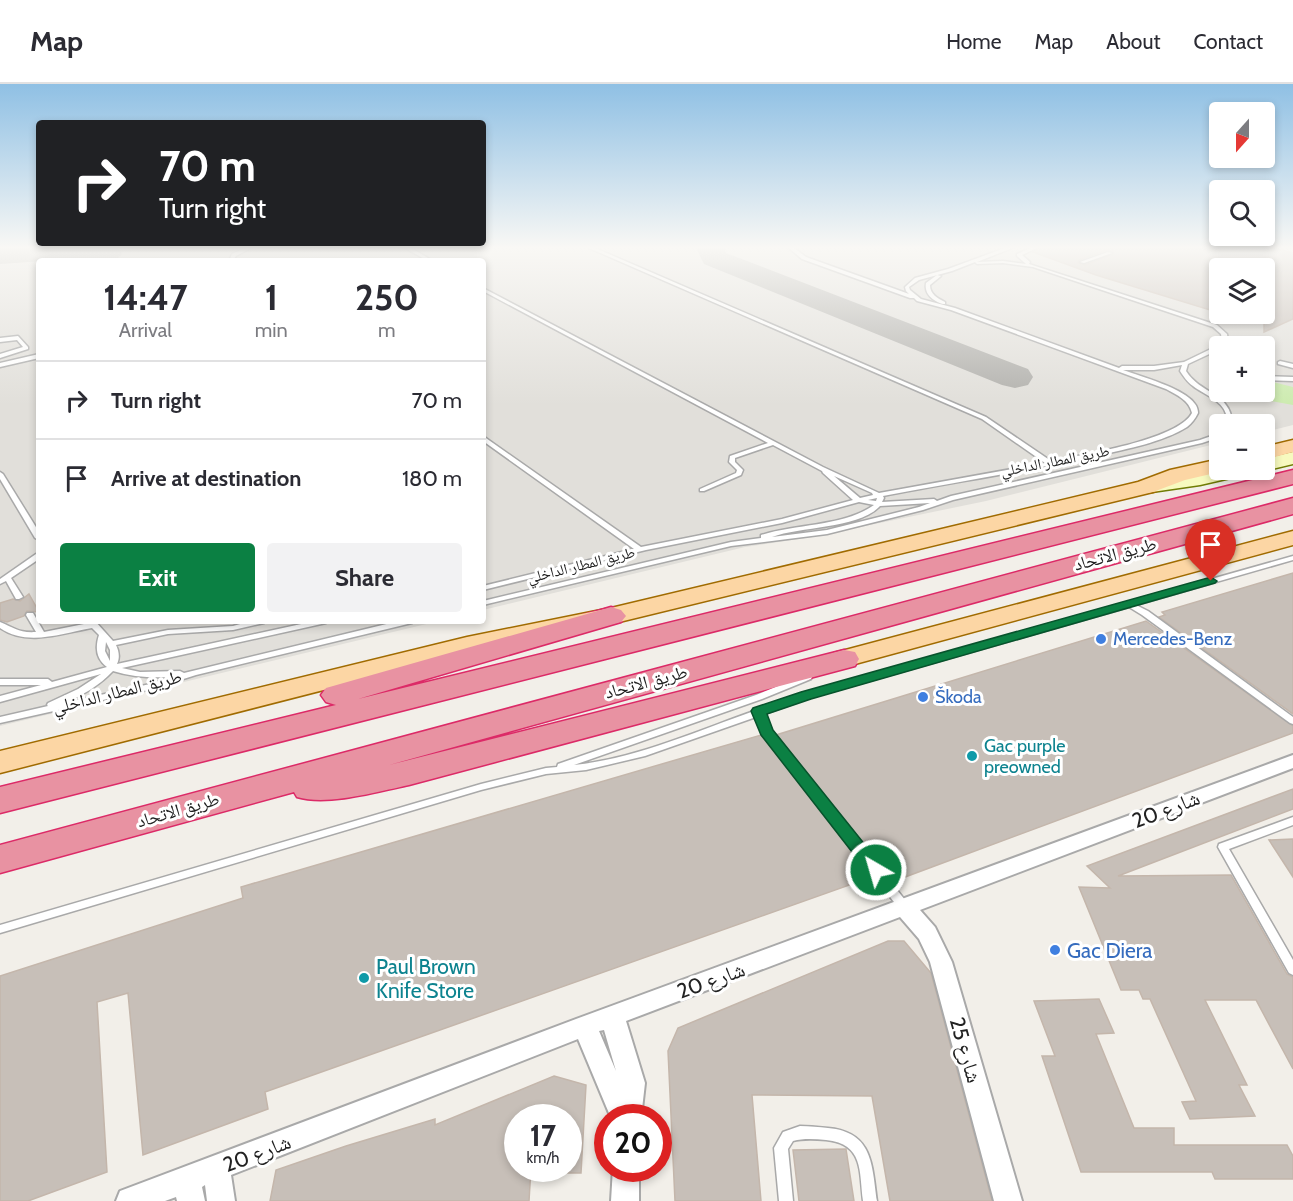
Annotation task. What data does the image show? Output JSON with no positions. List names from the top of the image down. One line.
{"streets":{"highway":["طريق الاتحاد"],"street":["شارع 20","شارع 25"],"lane":["طريق المطار الداخلي"]},"crossings":[["شارع 20","شارع 25"]],"places":["Mercedes-Benz","Škoda","Gac purple preowned","Gac Diera","Paul Brown Knife Store"],"north":"bottom","page":{"header":"Map","nav":["Home","Map","About","Contact"],"map_buttons":["+","−"],"turn":["70 m","Turn right"],"eta":["14:47","Arrival","1","min","250","m"],"list":[{"name":"Turn right","value":"70 m"},{"name":"Arrive at destination","value":"180 m"}],"buttons":["Exit","Share"],"speed":"17 km/h","limit":"20"}}
